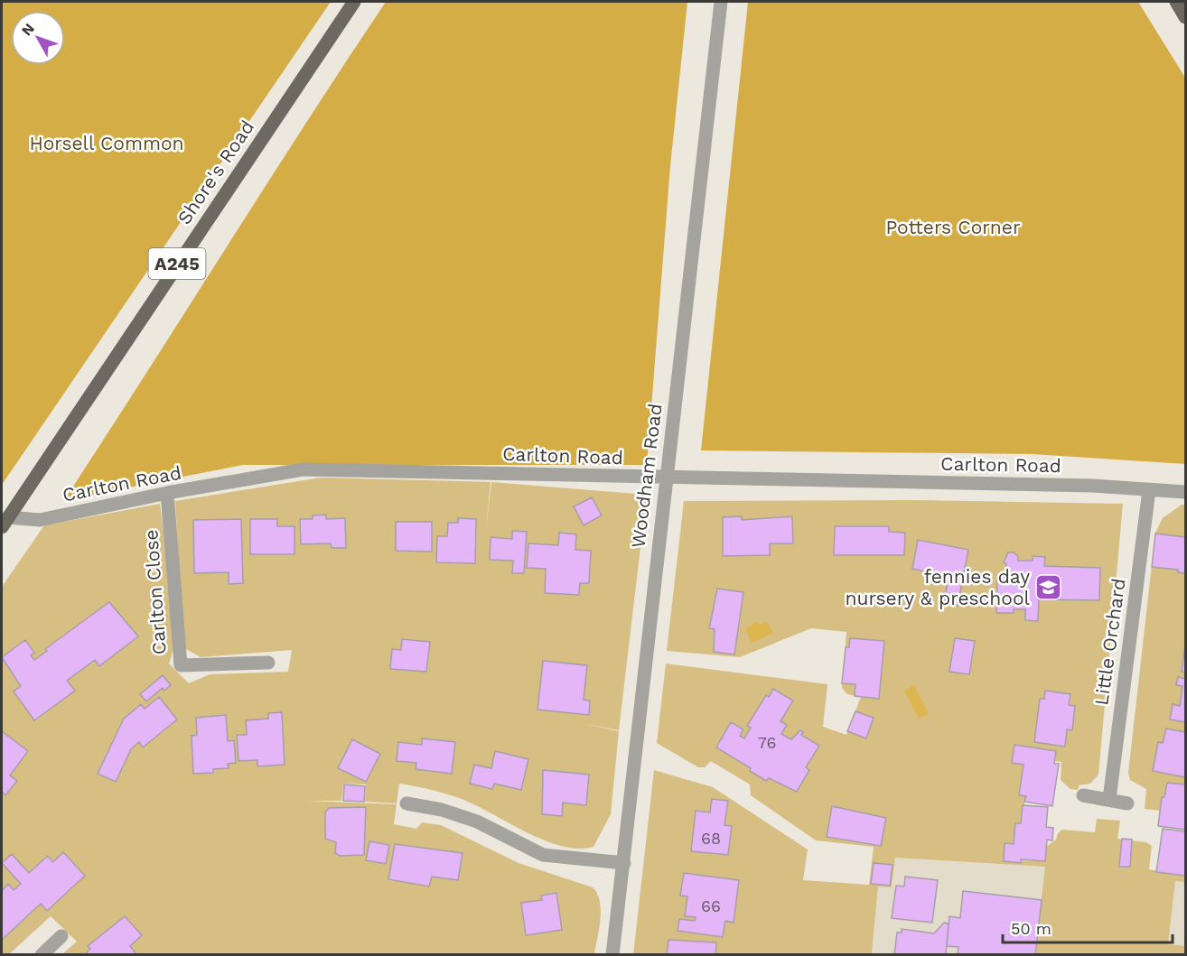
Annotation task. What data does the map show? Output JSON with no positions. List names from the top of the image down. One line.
{"streets":{"main road":["Shore's Road","A245"],"street":["Carlton Road","Woodham Road","Carlton Close","Little Orchard"]},"crossings":[["Shore's Road","Carlton Road"],["Carlton Road","Woodham Road"],["Carlton Road","Carlton Close"],["Carlton Road","Little Orchard"]],"parks":["Horsell Common","Potters Corner"],"places":{"school or university":["fennies day nursery & preschool"]},"house_numbers":["76","68","66"],"scale_bar":"50 m","north":"top left"}
